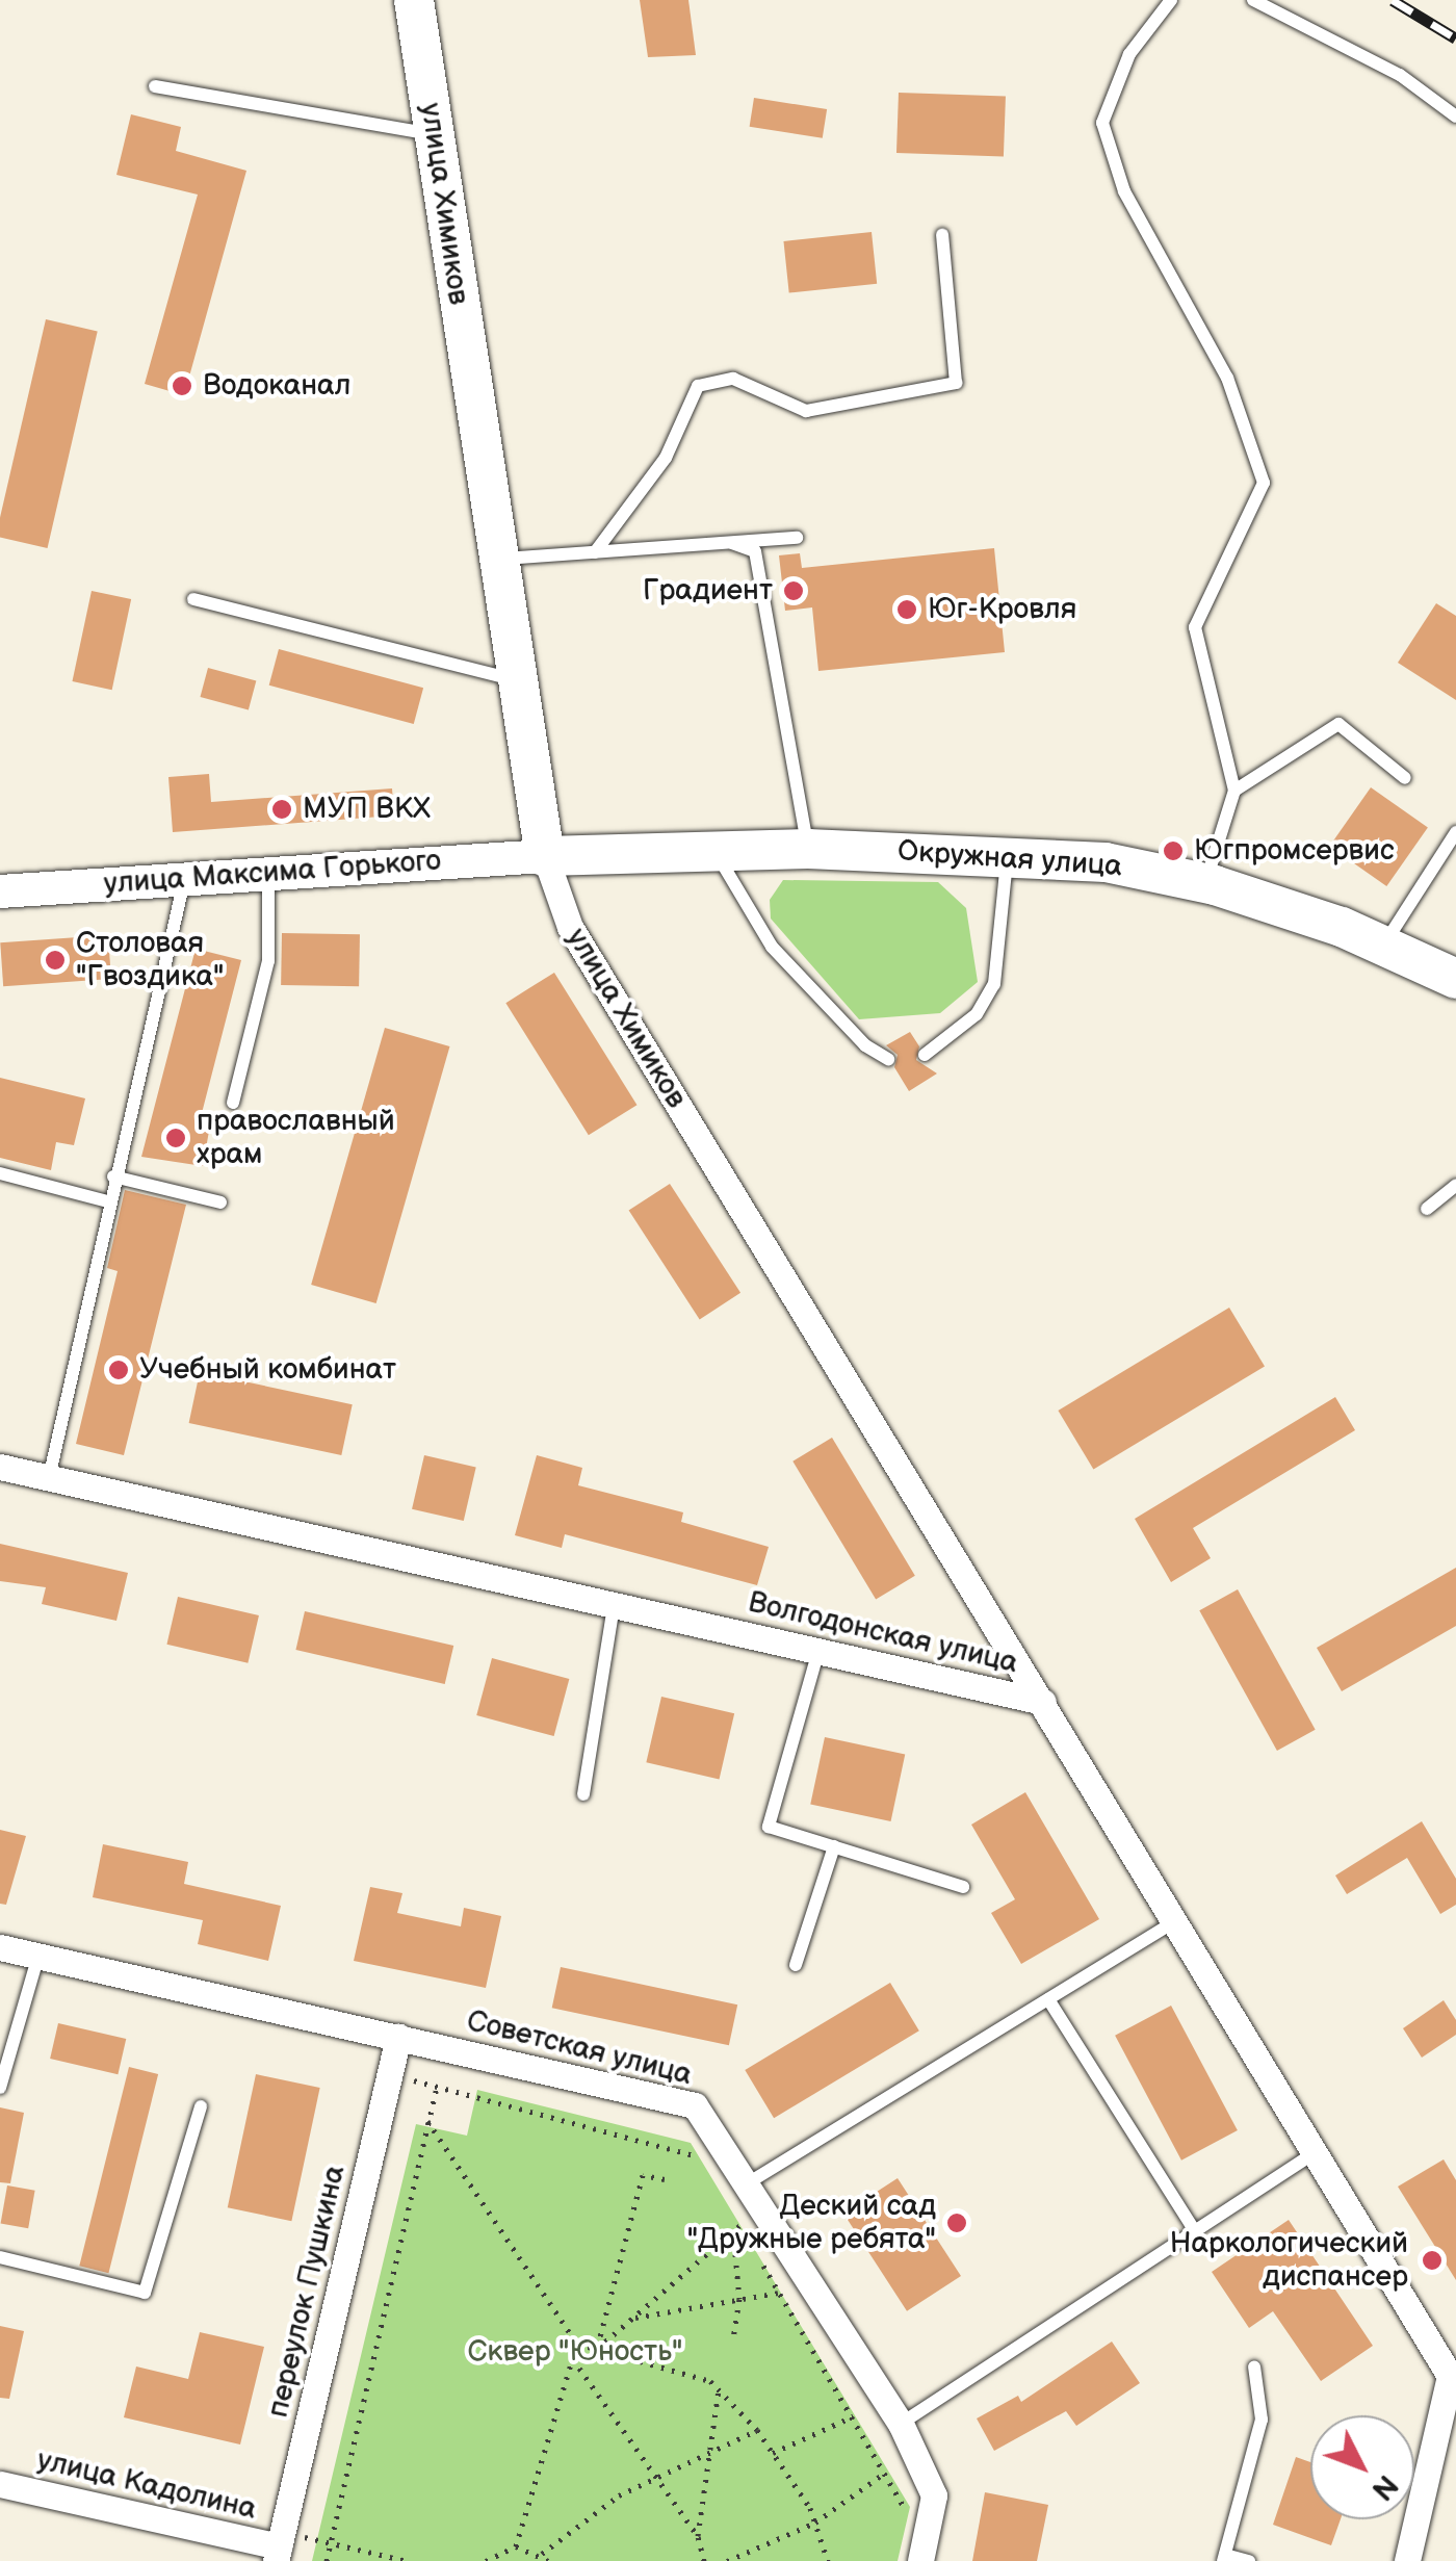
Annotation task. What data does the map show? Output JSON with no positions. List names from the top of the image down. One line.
{"streets":{"main road":["улица Химиков","Окружная улица"],"street":["улица Максима Горького","Волгодонская улица","Советская улица","переулок Пушкина","улица Кадолина"]},"crossings":[["улица Химиков","Окружная улица"],["улица Химиков","улица Максима Горького"],["улица Химиков","Волгодонская улица"],["Окружная улица","улица Максима Горького"],["Советская улица","переулок Пушкина"],["переулок Пушкина","улица Кадолина"]],"parks":["Сквер \"Юность\""],"places":["Водоканал","Градиент","Юг-Кровля","МУП ВКХ","Югпромсервис","Столовая \"Гвоздика\"","православный храм","Учебный комбинат","Деский сад \"Дружные ребята\"","Наркологический диспансер"],"north":"bottom right"}
